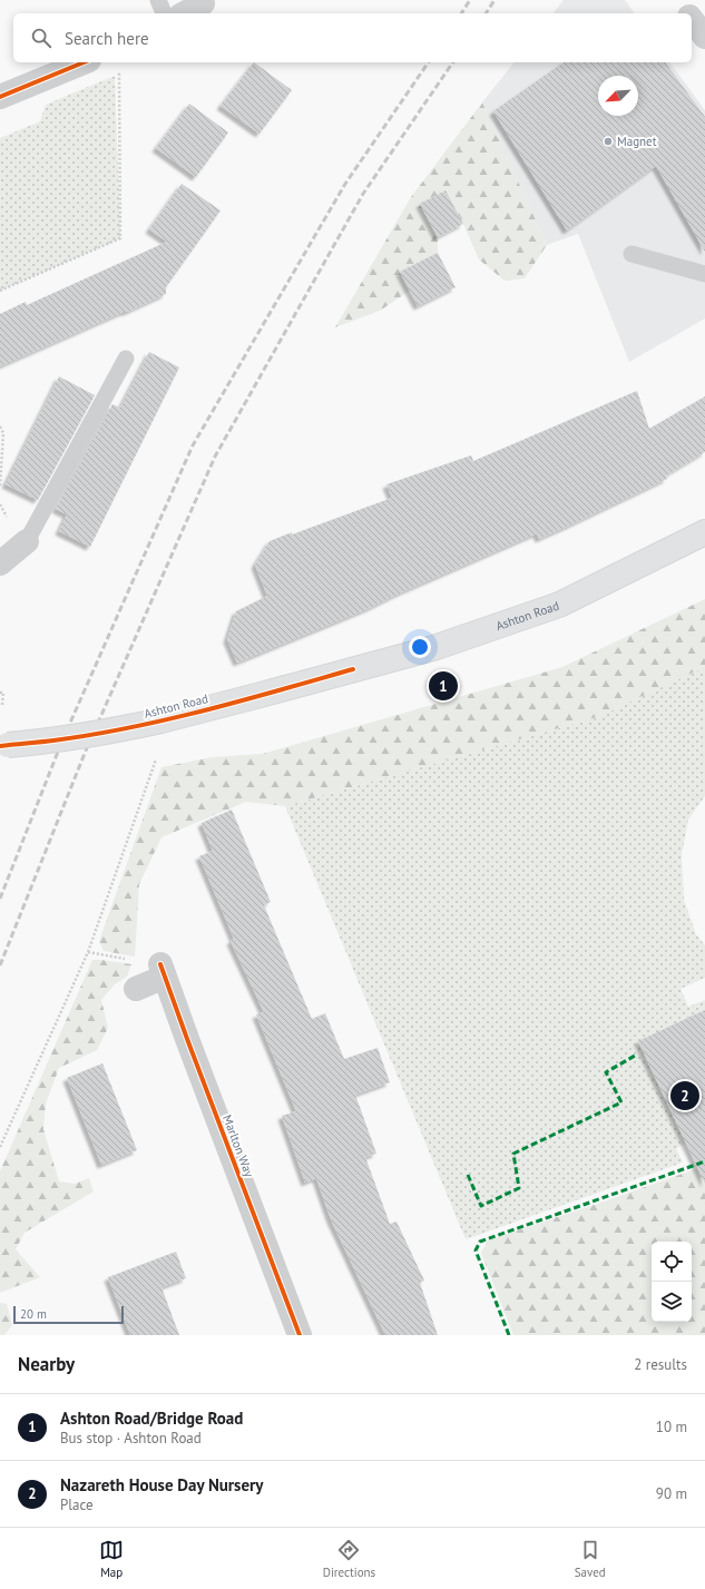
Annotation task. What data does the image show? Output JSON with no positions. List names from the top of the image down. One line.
{"streets":{"main road":["Ashton Road"],"street":["Marlton Way"]},"places":["Magnet"],"scale_bar":"20 m","north":"bottom left","page":{"search":"Search here","pins":["1","2"],"scale":"20 m","heading":["Nearby","2 results"],"list":[{"mark":"1","name":"Ashton Road/Bridge Road","note":"Bus stop · Ashton Road","value":"10 m"},{"mark":"2","name":"Nazareth House Day Nursery","note":"Place","value":"90 m"}],"nav":["Map","Directions","Saved"]}}
